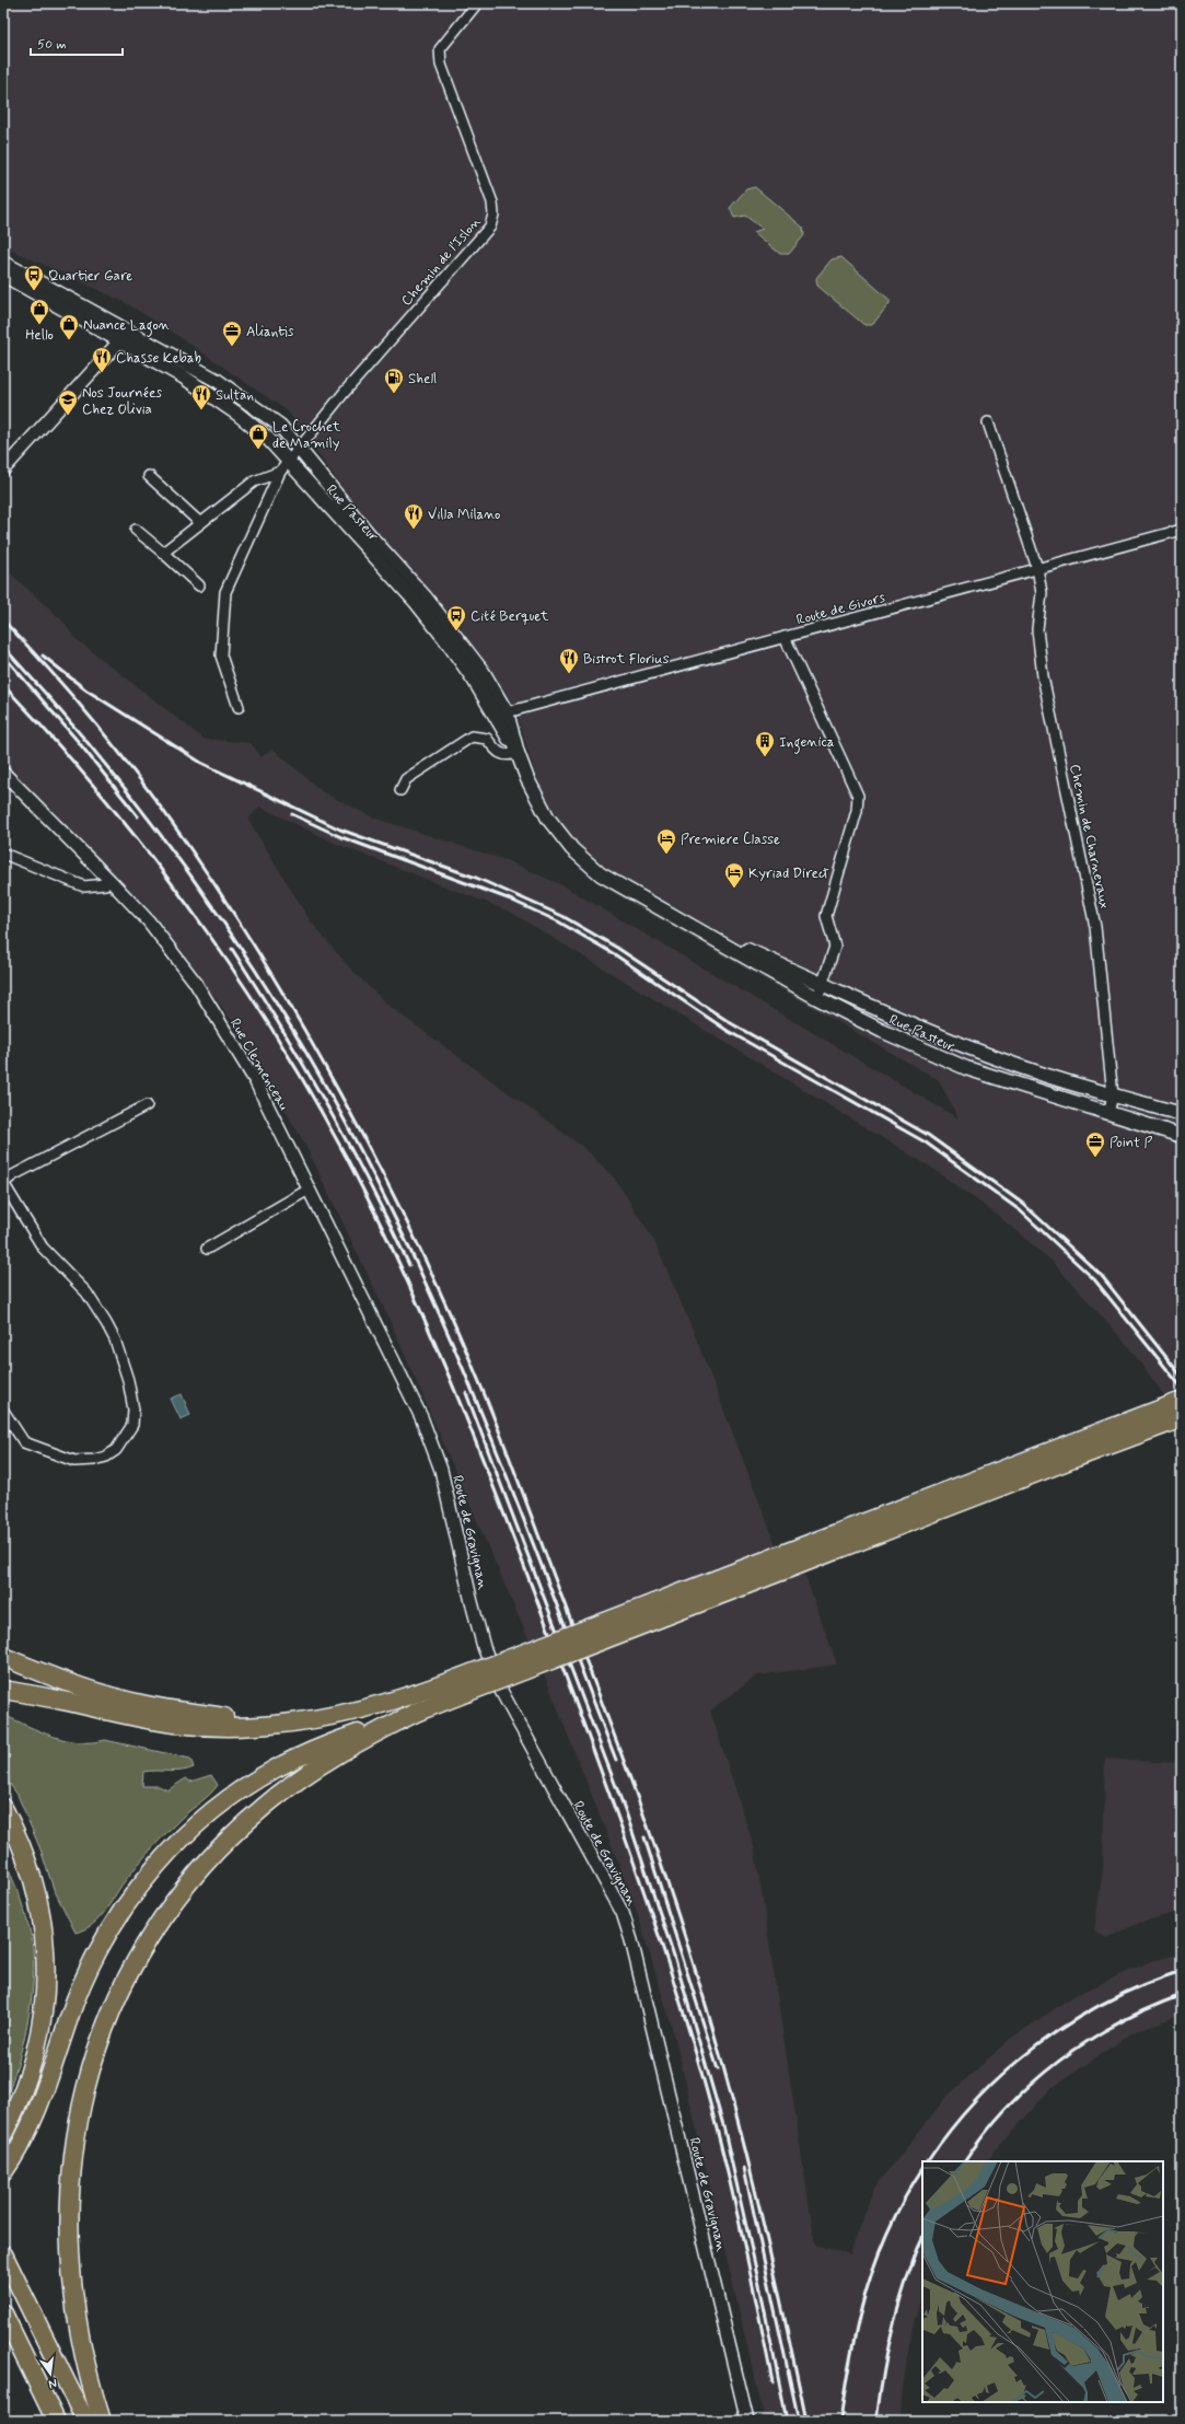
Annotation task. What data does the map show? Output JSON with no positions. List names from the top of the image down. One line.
{"streets":{"main road":["Rue Pasteur"],"street":["Chemin de l'Islon","Route de Givors","Chemin de Charnevaux","Rue Clemenceau","Route de Gravignan"]},"crossings":[["Chemin de l'Islon","Rue Pasteur"],["Rue Pasteur","Route de Givors"],["Rue Pasteur","Chemin de Charnevaux"],["Route de Givors","Chemin de Charnevaux"],["Rue Clemenceau","Route de Gravignan"]],"places":{"bus stop":["Quartier Gare","Cité Berquet"],"shop":["Hello","Nuance Lagon","Le Crochet de Mamily"],"office":["Aliantis","Point P"],"restaurant":["Chasse Kebab","Sultan","Villa Milano","Bistrot Florius"],"fuel station":["Shell"],"school or university":["Nos Journées Chez Olivia"],"building":["Ingenica"],"hotel":["Premiere Classe","Kyriad Direct"]},"scale_bar":"50 m","north":"bottom"}
